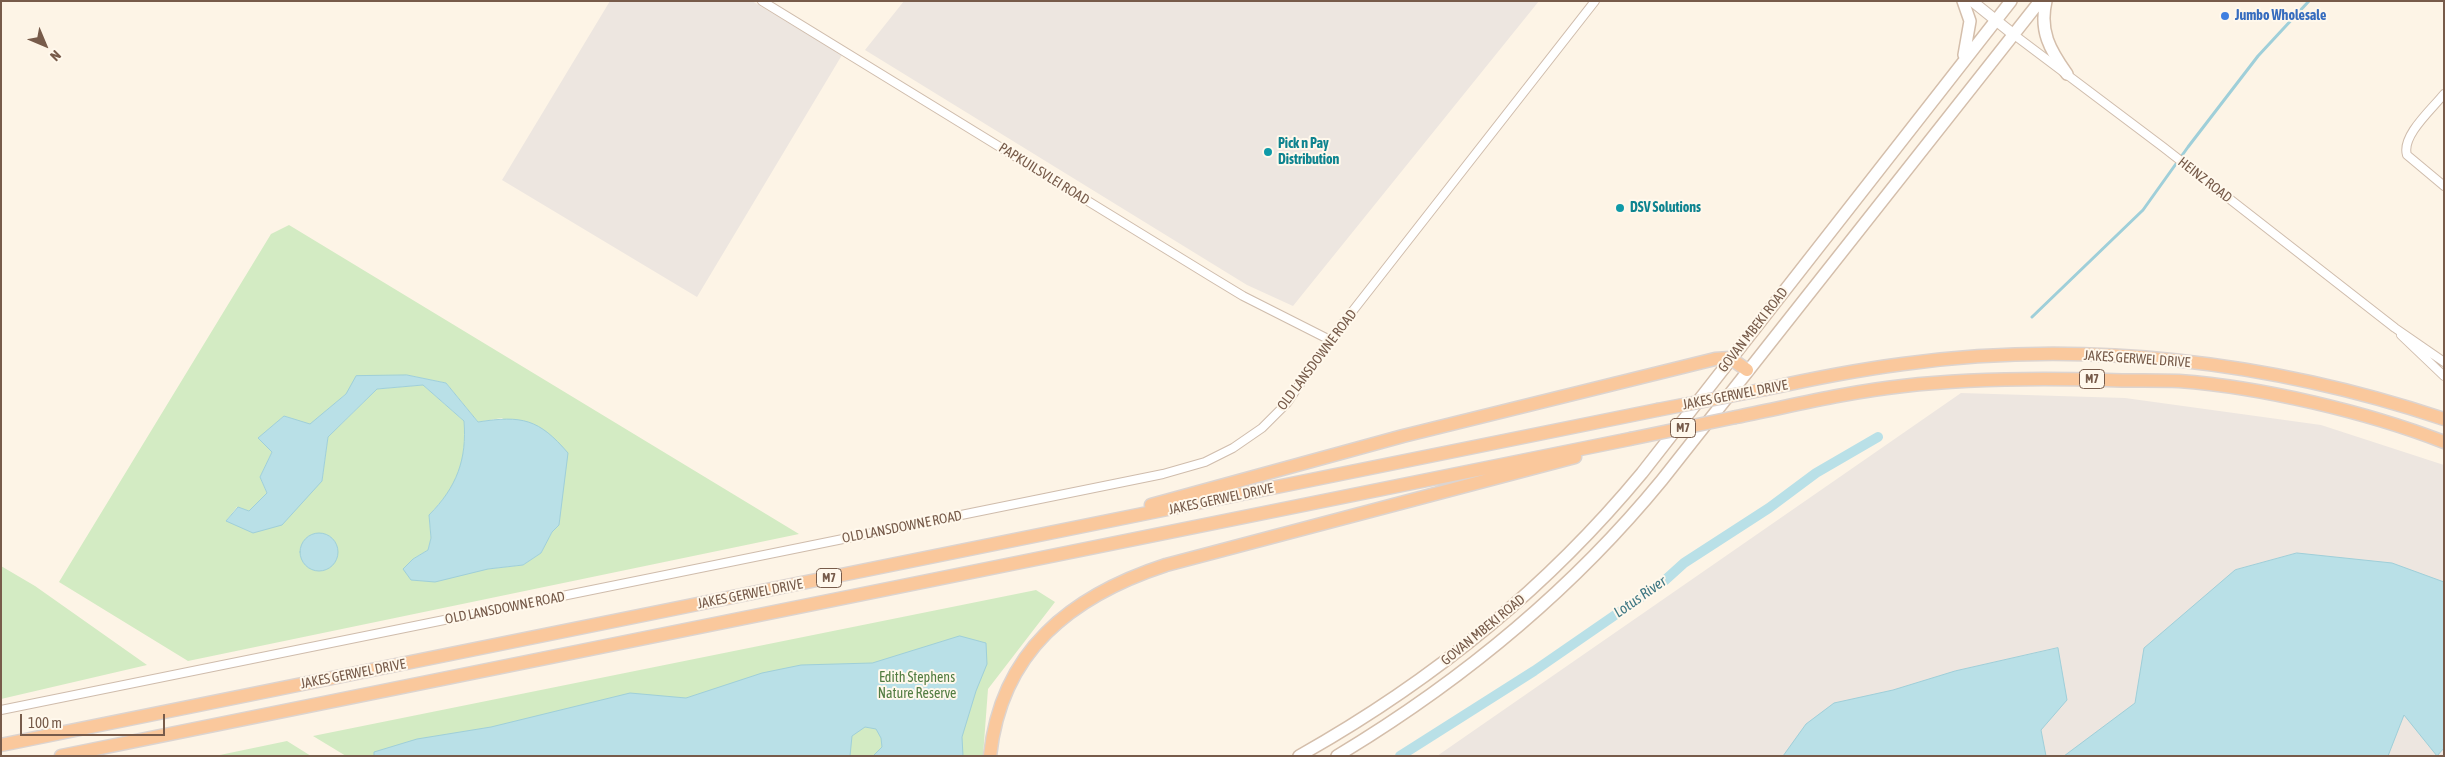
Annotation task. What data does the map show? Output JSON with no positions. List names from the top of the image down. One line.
{"streets":{"highway":["JAKES GERWEL DRIVE","M7"],"main road":["GOVAN MBEKI ROAD"],"street":["PAPKUILSVLEI ROAD","HEINZ ROAD","OLD LANSDOWNE ROAD"]},"crossings":[["PAPKUILSVLEI ROAD","OLD LANSDOWNE ROAD"],["HEINZ ROAD","GOVAN MBEKI ROAD"]],"water":["Lotus River"],"parks":["Edith Stephens Nature Reserve"],"places":["Jumbo Wholesale","Pick n Pay Distribution","DSV Solutions"],"scale_bar":"100 m","north":"bottom right"}
